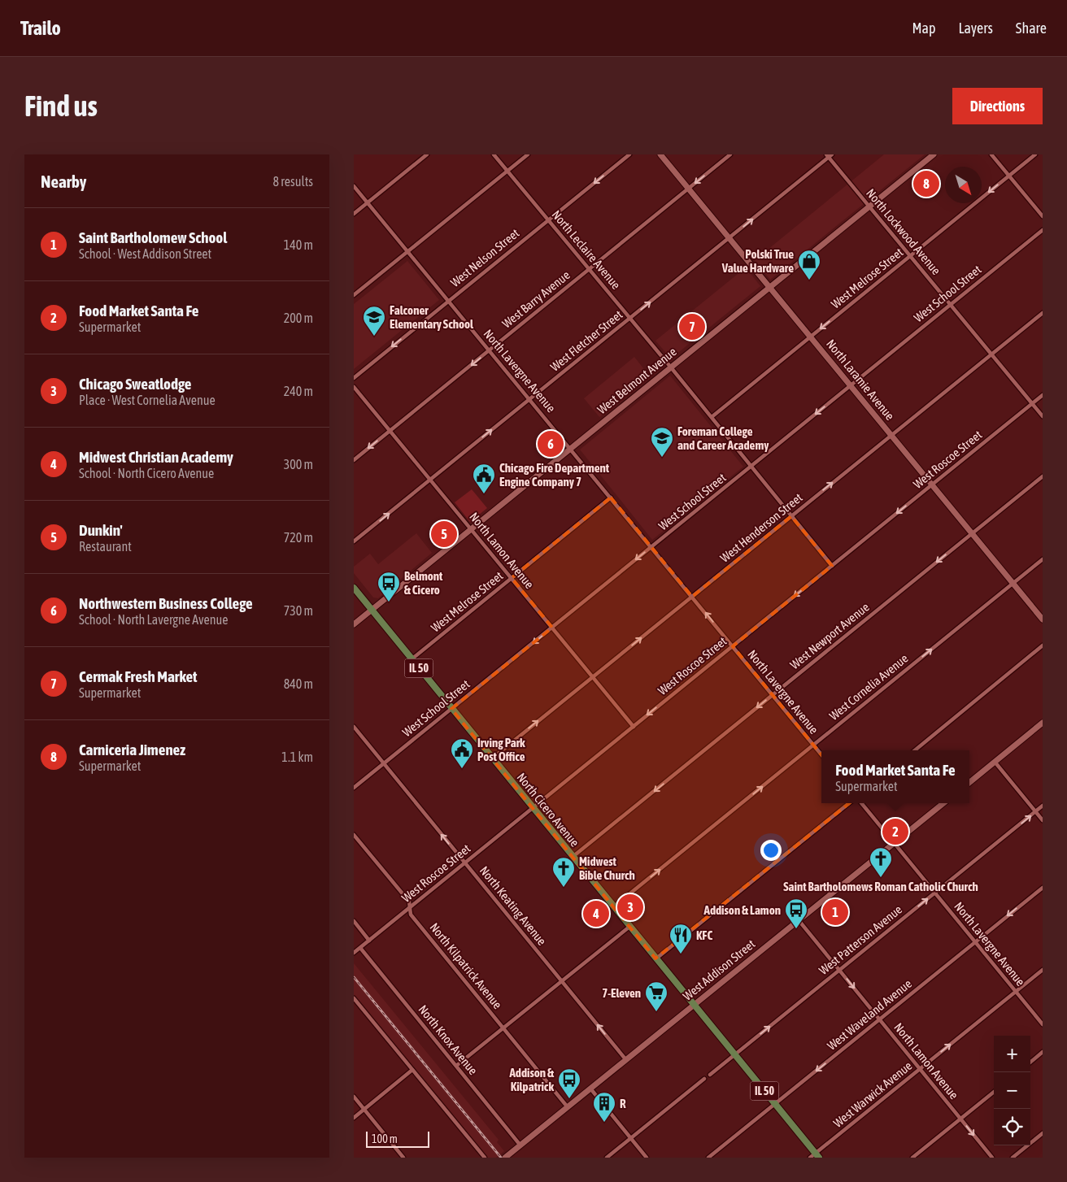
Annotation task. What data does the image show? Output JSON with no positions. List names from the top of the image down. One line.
{"streets":{"main road":["IL 50","North Cicero Avenue"],"street":["North Lockwood Avenue","North Leclaire Avenue","West Nelson Street","West Melrose Street","West School Street","West Barry Avenue","West Fletcher Street","North Lavergne Avenue","North Laramie Avenue","West Belmont Avenue","West Roscoe Street","West Henderson Street","North Lamon Avenue","West Newport Avenue","West Cornelia Avenue","North Keating Avenue","West Patterson Avenue","North Kilpatrick Avenue","West Addison Street","West Waveland Avenue","North Knox Avenue","West Warwick Avenue"]},"crossings":[["North Lockwood Avenue","West Melrose Street"],["North Lockwood Avenue","West School Street"],["North Lockwood Avenue","West Fletcher Street"],["North Lockwood Avenue","West Belmont Avenue"],["North Lockwood Avenue","West Roscoe Street"],["North Lockwood Avenue","West Henderson Street"],["North Leclaire Avenue","West Nelson Street"],["North Leclaire Avenue","West Melrose Street"],["North Leclaire Avenue","West School Street"],["North Leclaire Avenue","West Barry Avenue"],["North Leclaire Avenue","West Fletcher Street"],["North Leclaire Avenue","West Belmont Avenue"],["North Leclaire Avenue","West Roscoe Street"],["North Leclaire Avenue","West Henderson Street"],["West Nelson Street","North Lavergne Avenue"],["West Melrose Street","North Lavergne Avenue"],["West Melrose Street","North Laramie Avenue"],["West Melrose Street","North Lamon Avenue"],["West Melrose Street","North Cicero Avenue"],["West School Street","North Lavergne Avenue"],["West School Street","North Laramie Avenue"],["West School Street","North Lamon Avenue"],["West School Street","North Cicero Avenue"],["West School Street","North Keating Avenue"],["West Barry Avenue","North Lavergne Avenue"],["West Barry Avenue","North Laramie Avenue"],["West Barry Avenue","North Lamon Avenue"],["West Fletcher Street","North Lavergne Avenue"],["West Fletcher Street","North Laramie Avenue"],["West Fletcher Street","North Lamon Avenue"],["North Lavergne Avenue","West Belmont Avenue"],["North Lavergne Avenue","West Roscoe Street"],["North Lavergne Avenue","West Henderson Street"],["North Lavergne Avenue","West Newport Avenue"],["North Lavergne Avenue","West Cornelia Avenue"],["North Lavergne Avenue","West Patterson Avenue"],["North Lavergne Avenue","West Addison Street"],["North Lavergne Avenue","West Waveland Avenue"],["North Lavergne Avenue","West Warwick Avenue"],["North Laramie Avenue","West Belmont Avenue"],["North Laramie Avenue","West Roscoe Street"],["North Laramie Avenue","West Henderson Street"],["North Laramie Avenue","West Newport Avenue"],["North Laramie Avenue","West Cornelia Avenue"],["West Belmont Avenue","North Lamon Avenue"],["West Belmont Avenue","North Cicero Avenue"],["West Roscoe Street","North Lamon Avenue"],["West Roscoe Street","North Cicero Avenue"],["West Roscoe Street","North Keating Avenue"],["West Roscoe Street","North Kilpatrick Avenue"],["West Roscoe Street","North Knox Avenue"],["West Henderson Street","North Lamon Avenue"],["West Henderson Street","North Cicero Avenue"],["North Lamon Avenue","West Patterson Avenue"],["North Lamon Avenue","West Addison Street"],["North Lamon Avenue","West Waveland Avenue"],["North Lamon Avenue","West Warwick Avenue"],["West Newport Avenue","North Cicero Avenue"],["West Cornelia Avenue","North Cicero Avenue"],["North Cicero Avenue","West Patterson Avenue"],["North Cicero Avenue","West Addison Street"],["North Cicero Avenue","West Waveland Avenue"],["North Cicero Avenue","West Warwick Avenue"],["North Keating Avenue","West Addison Street"],["North Kilpatrick Avenue","West Addison Street"],["West Addison Street","North Knox Avenue"]],"one_way":["West Nelson Street","West Melrose Street","West School Street","West Barry Avenue","West Fletcher Street","West Roscoe Street","West Henderson Street","West Newport Avenue","West Cornelia Avenue","North Keating Avenue","West Patterson Avenue","West Waveland Avenue","West Warwick Avenue"],"places":{"shop":["Polski True Value Hardware"],"school or university":["Falconer Elementary School","Foreman College and Career Academy"],"public building":["Chicago Fire Department Engine Company 7","Irving Park Post Office"],"bus stop":["Belmont & Cicero","Addison & Lamon","Addison & Kilpatrick"],"church":["Saint Bartholomews Roman Catholic Church","Midwest Bible Church"],"restaurant":["KFC"],"supermarket":["7-Eleven"],"building":["R"]},"scale_bar":"100 m","north":"bottom right","page":{"header":"Trailo","nav":["Map","Layers","Share"],"buttons":"Directions","title":"Find us","heading":["Nearby","8 results"],"pins":["8","7","6","5","2","3","1","4"],"list":[{"mark":"1","name":"Saint Bartholomew School","note":"School · West Addison Street","value":"140 m"},{"mark":"2","name":"Food Market Santa Fe","note":"Supermarket","value":"200 m"},{"mark":"3","name":"Chicago Sweatlodge","note":"Place · West Cornelia Avenue","value":"240 m"},{"mark":"4","name":"Midwest Christian Academy","note":"School · North Cicero Avenue","value":"300 m"},{"mark":"5","name":"Dunkin'","note":"Restaurant","value":"720 m"},{"mark":"6","name":"Northwestern Business College","note":"School · North Lavergne Avenue","value":"730 m"},{"mark":"7","name":"Cermak Fresh Market","note":"Supermarket","value":"840 m"},{"mark":"8","name":"Carniceria Jimenez","note":"Supermarket","value":"1.1 km"}],"popup":["Food Market Santa Fe","Supermarket"],"map_buttons":["+","−"],"scale":"100 m"}}
